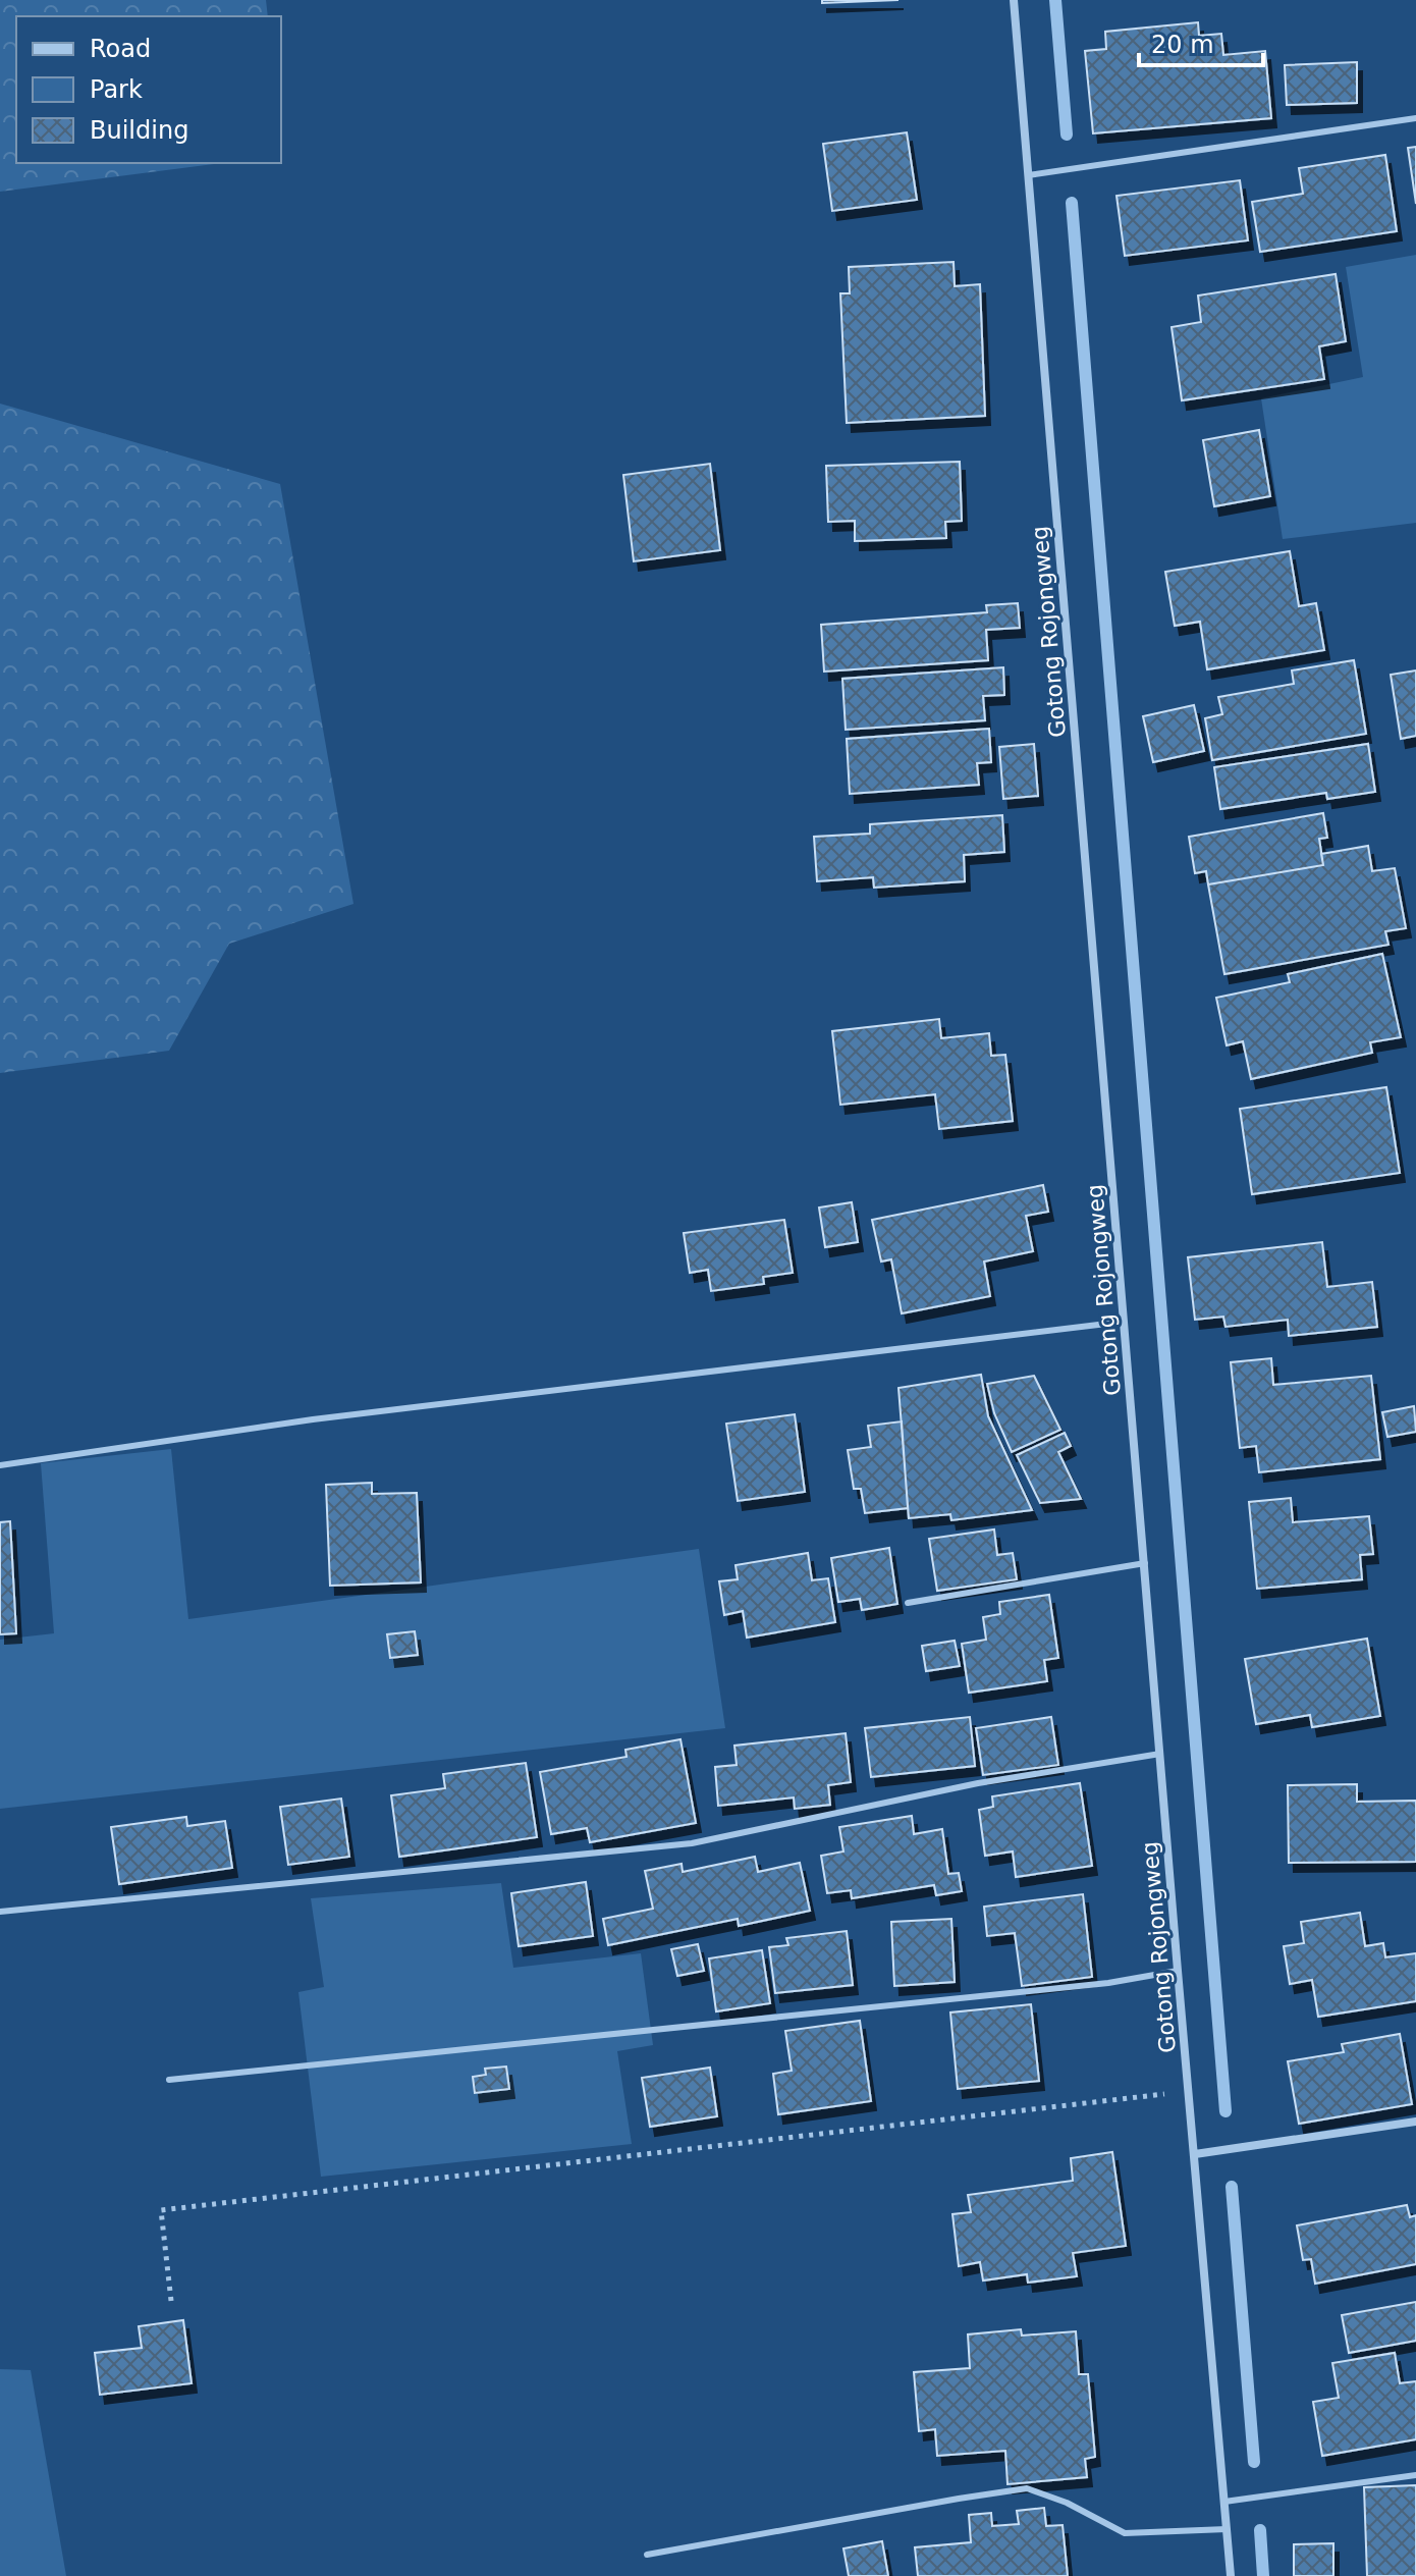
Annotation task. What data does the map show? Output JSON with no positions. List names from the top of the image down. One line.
{"streets":{"street":["Gotong Rojongweg"]},"legend":["Road","Park","Building"],"scale_bar":"20 m"}
